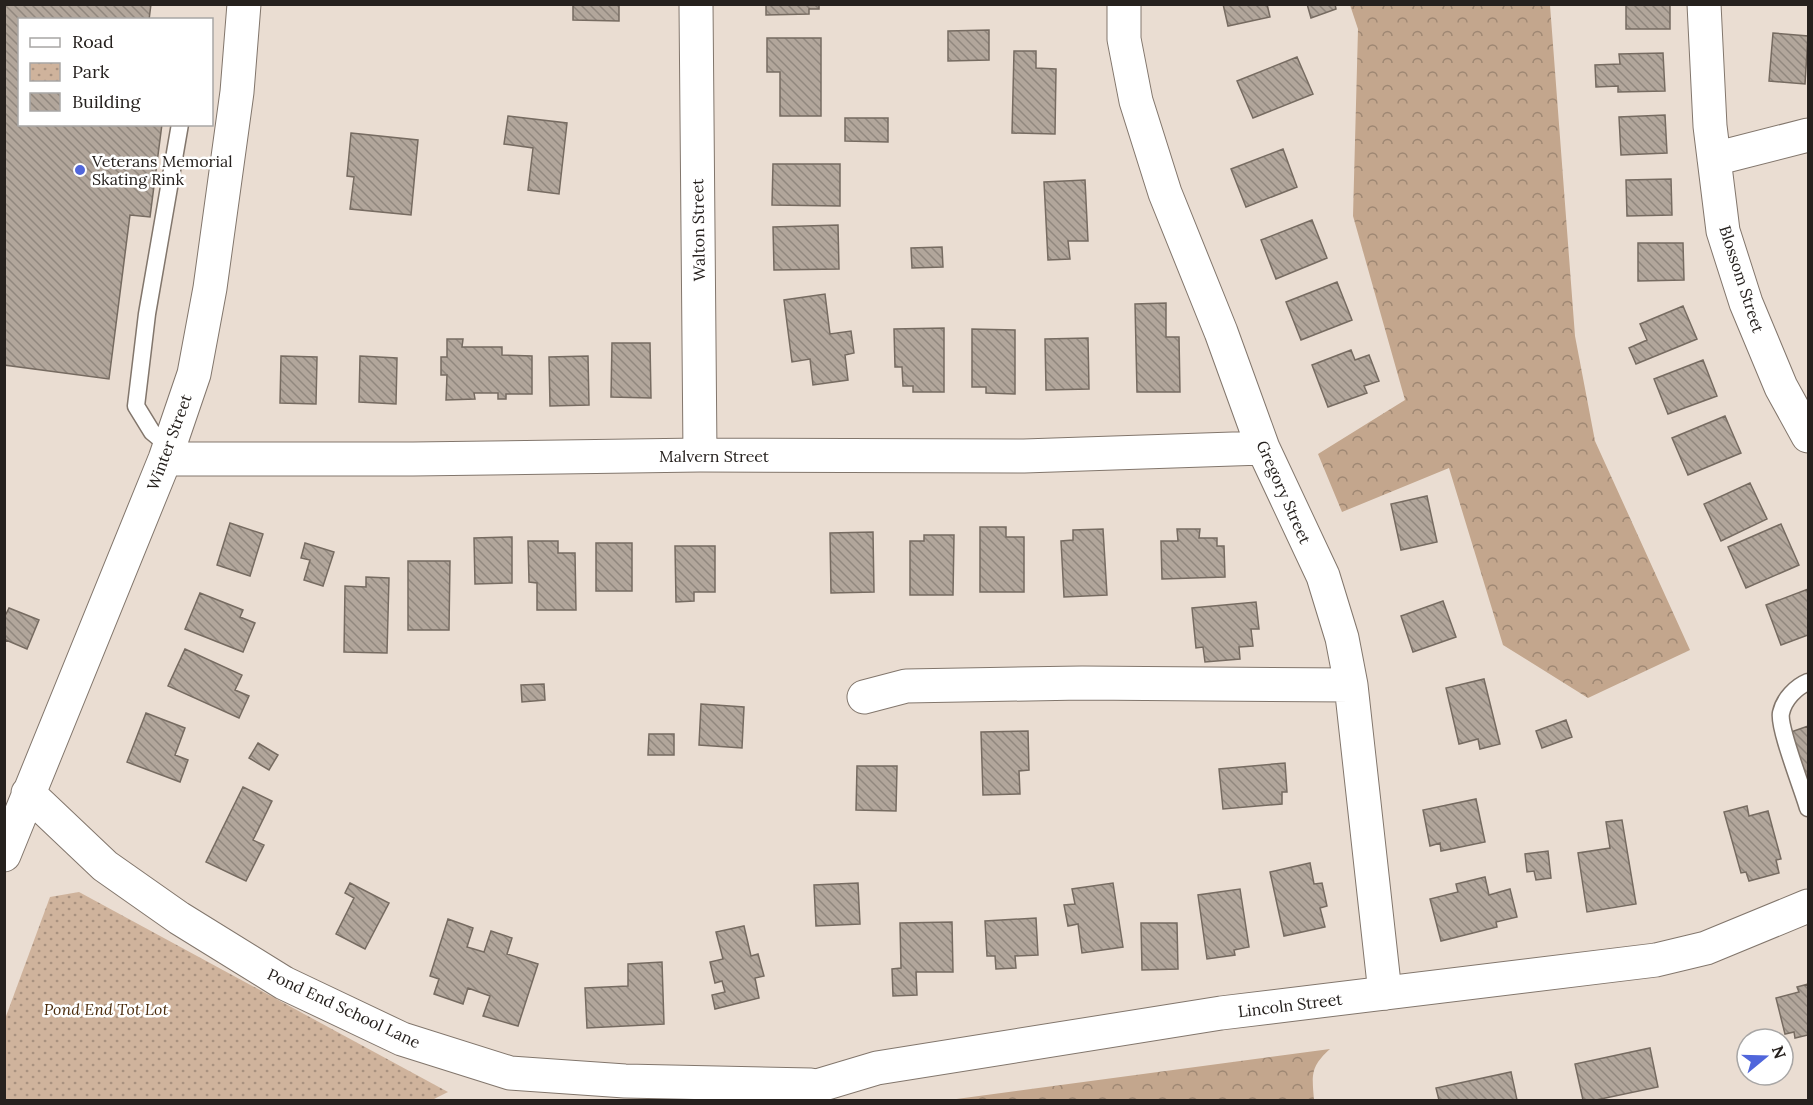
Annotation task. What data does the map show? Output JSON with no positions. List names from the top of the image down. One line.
{"streets":{"street":["Walton Street","Blossom Street","Winter Street","Malvern Street","Gregory Street","Lincoln Street","Pond End School Lane"]},"crossings":[["Walton Street","Malvern Street"],["Winter Street","Malvern Street"],["Winter Street","Pond End School Lane"],["Malvern Street","Gregory Street"],["Gregory Street","Lincoln Street"],["Lincoln Street","Pond End School Lane"]],"parks":["Pond End Tot Lot"],"places":["Veterans Memorial Skating Rink"],"legend":["Road","Park","Building"],"north":"right"}
